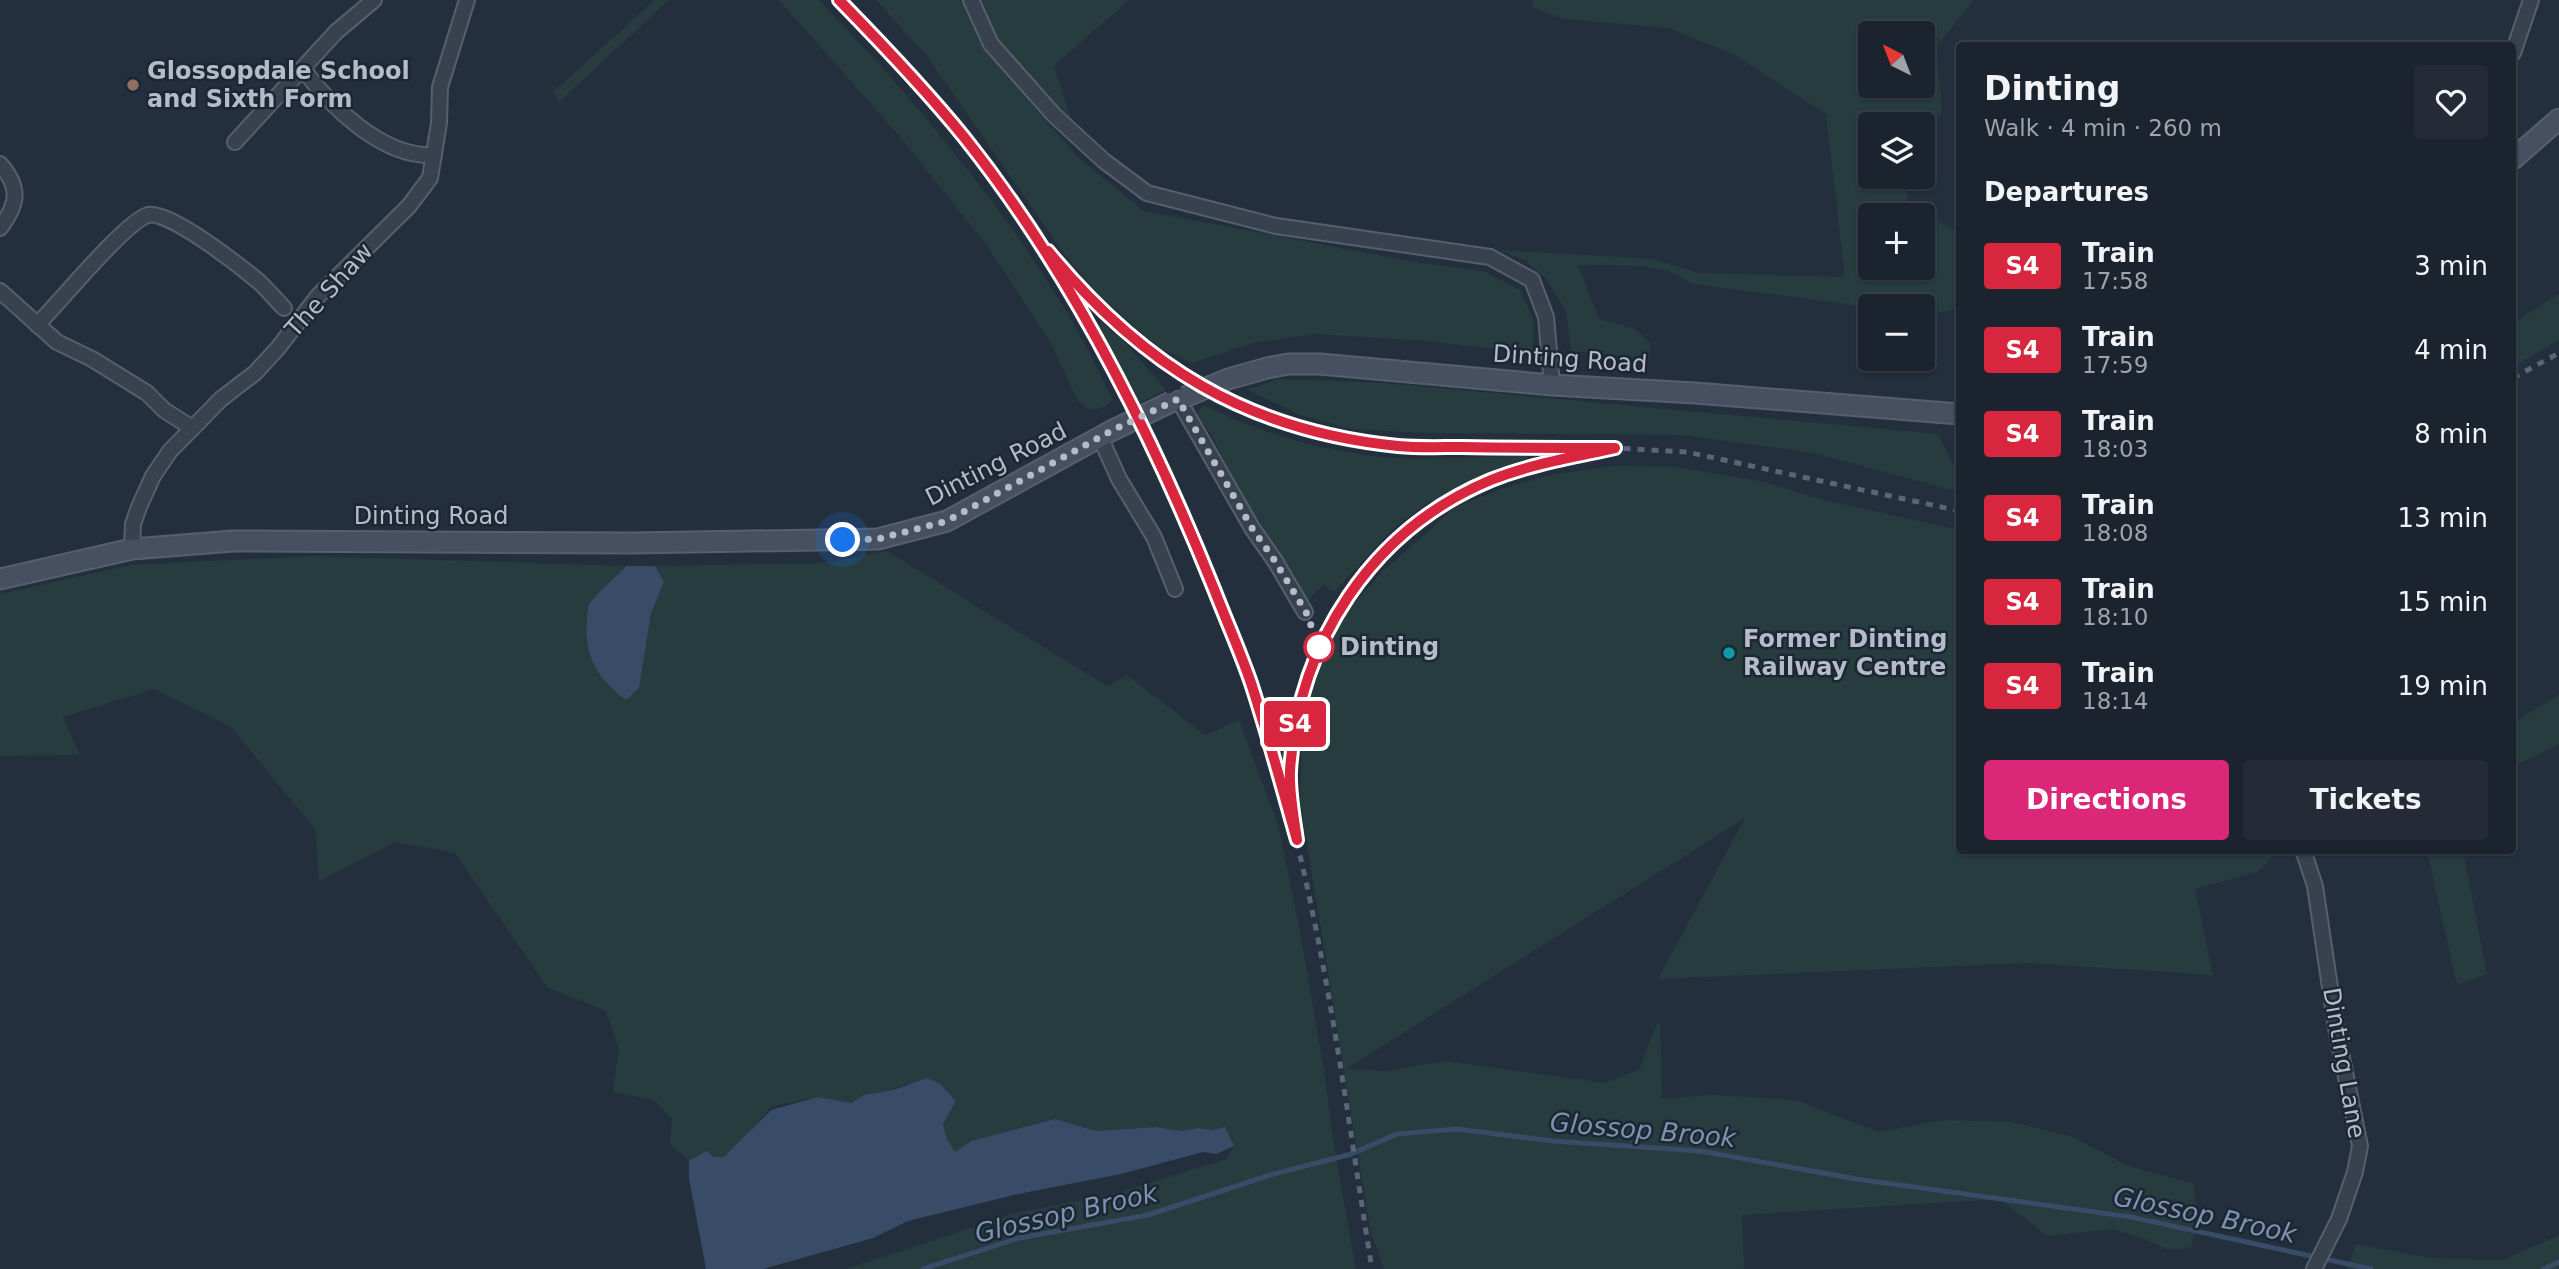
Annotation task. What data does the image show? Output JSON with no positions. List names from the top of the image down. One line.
{"streets":{"street":["The Shaw","Dinting Road","Dinting Lane"]},"crossings":[["The Shaw","Dinting Road"]],"water":["Glossop Brook"],"places":["Glossopdale School and Sixth Form","Dinting","Former Dinting Railway Centre"],"north":"top left","page":{"on_map":"S4","map_buttons":["+","−"],"heading":[["Dinting","Walk · 4 min · 260 m"],"Departures"],"list":[{"mark":"S4","name":"Train","note":"17:58","value":"3 min"},{"mark":"S4","name":"Train","note":"17:59","value":"4 min"},{"mark":"S4","name":"Train","note":"18:03","value":"8 min"},{"mark":"S4","name":"Train","note":"18:08","value":"13 min"},{"mark":"S4","name":"Train","note":"18:10","value":"15 min"},{"mark":"S4","name":"Train","note":"18:14","value":"19 min"}],"buttons":["Directions","Tickets"]}}
